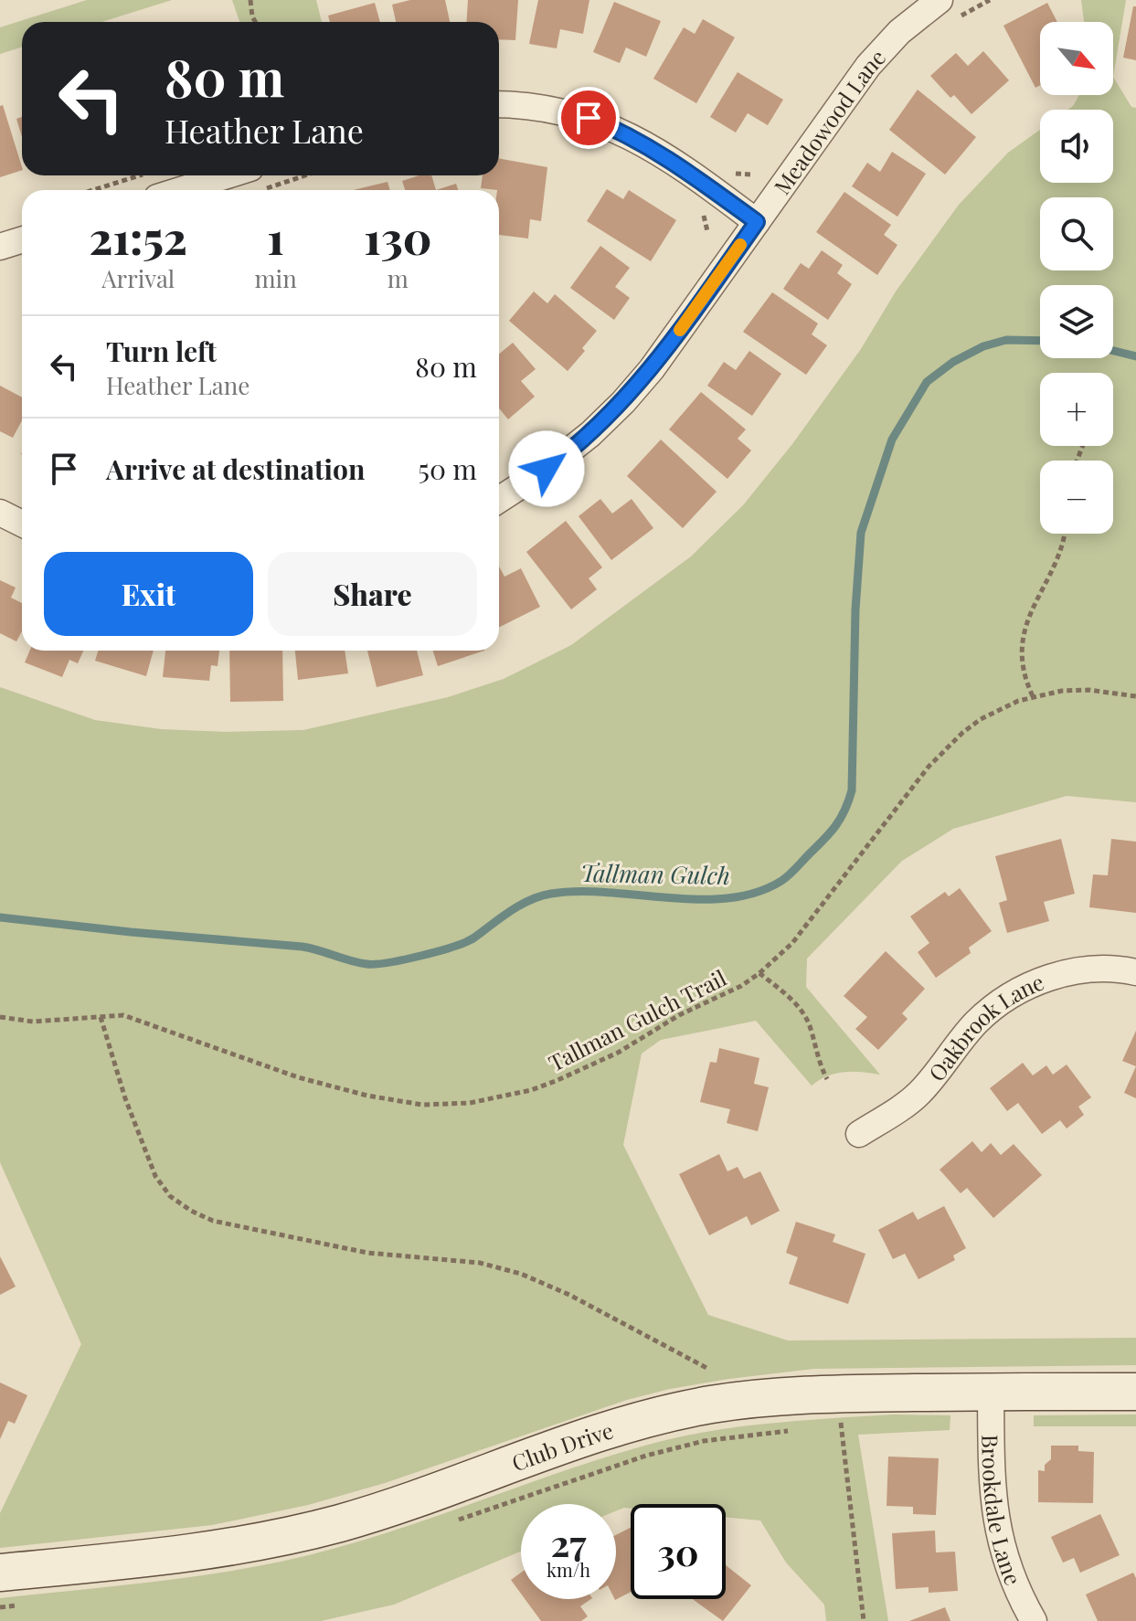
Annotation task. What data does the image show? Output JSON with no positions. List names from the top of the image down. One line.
{"streets":{"street":["Meadowood Lane","Oakbrook Lane","Club Drive","Brookdale Lane"],"path":["Tallman Gulch Trail"]},"crossings":[["Club Drive","Brookdale Lane"]],"water":["Tallman Gulch"],"north":"bottom right","page":{"map_buttons":["+","−"],"turn":["80 m","Heather Lane"],"eta":["21:52","Arrival","1","min","130","m"],"list":[{"name":"Turn left","note":"Heather Lane","value":"80 m"},{"name":"Arrive at destination","value":"50 m"}],"buttons":["Exit","Share"],"speed":"27 km/h","limit":"30"}}
